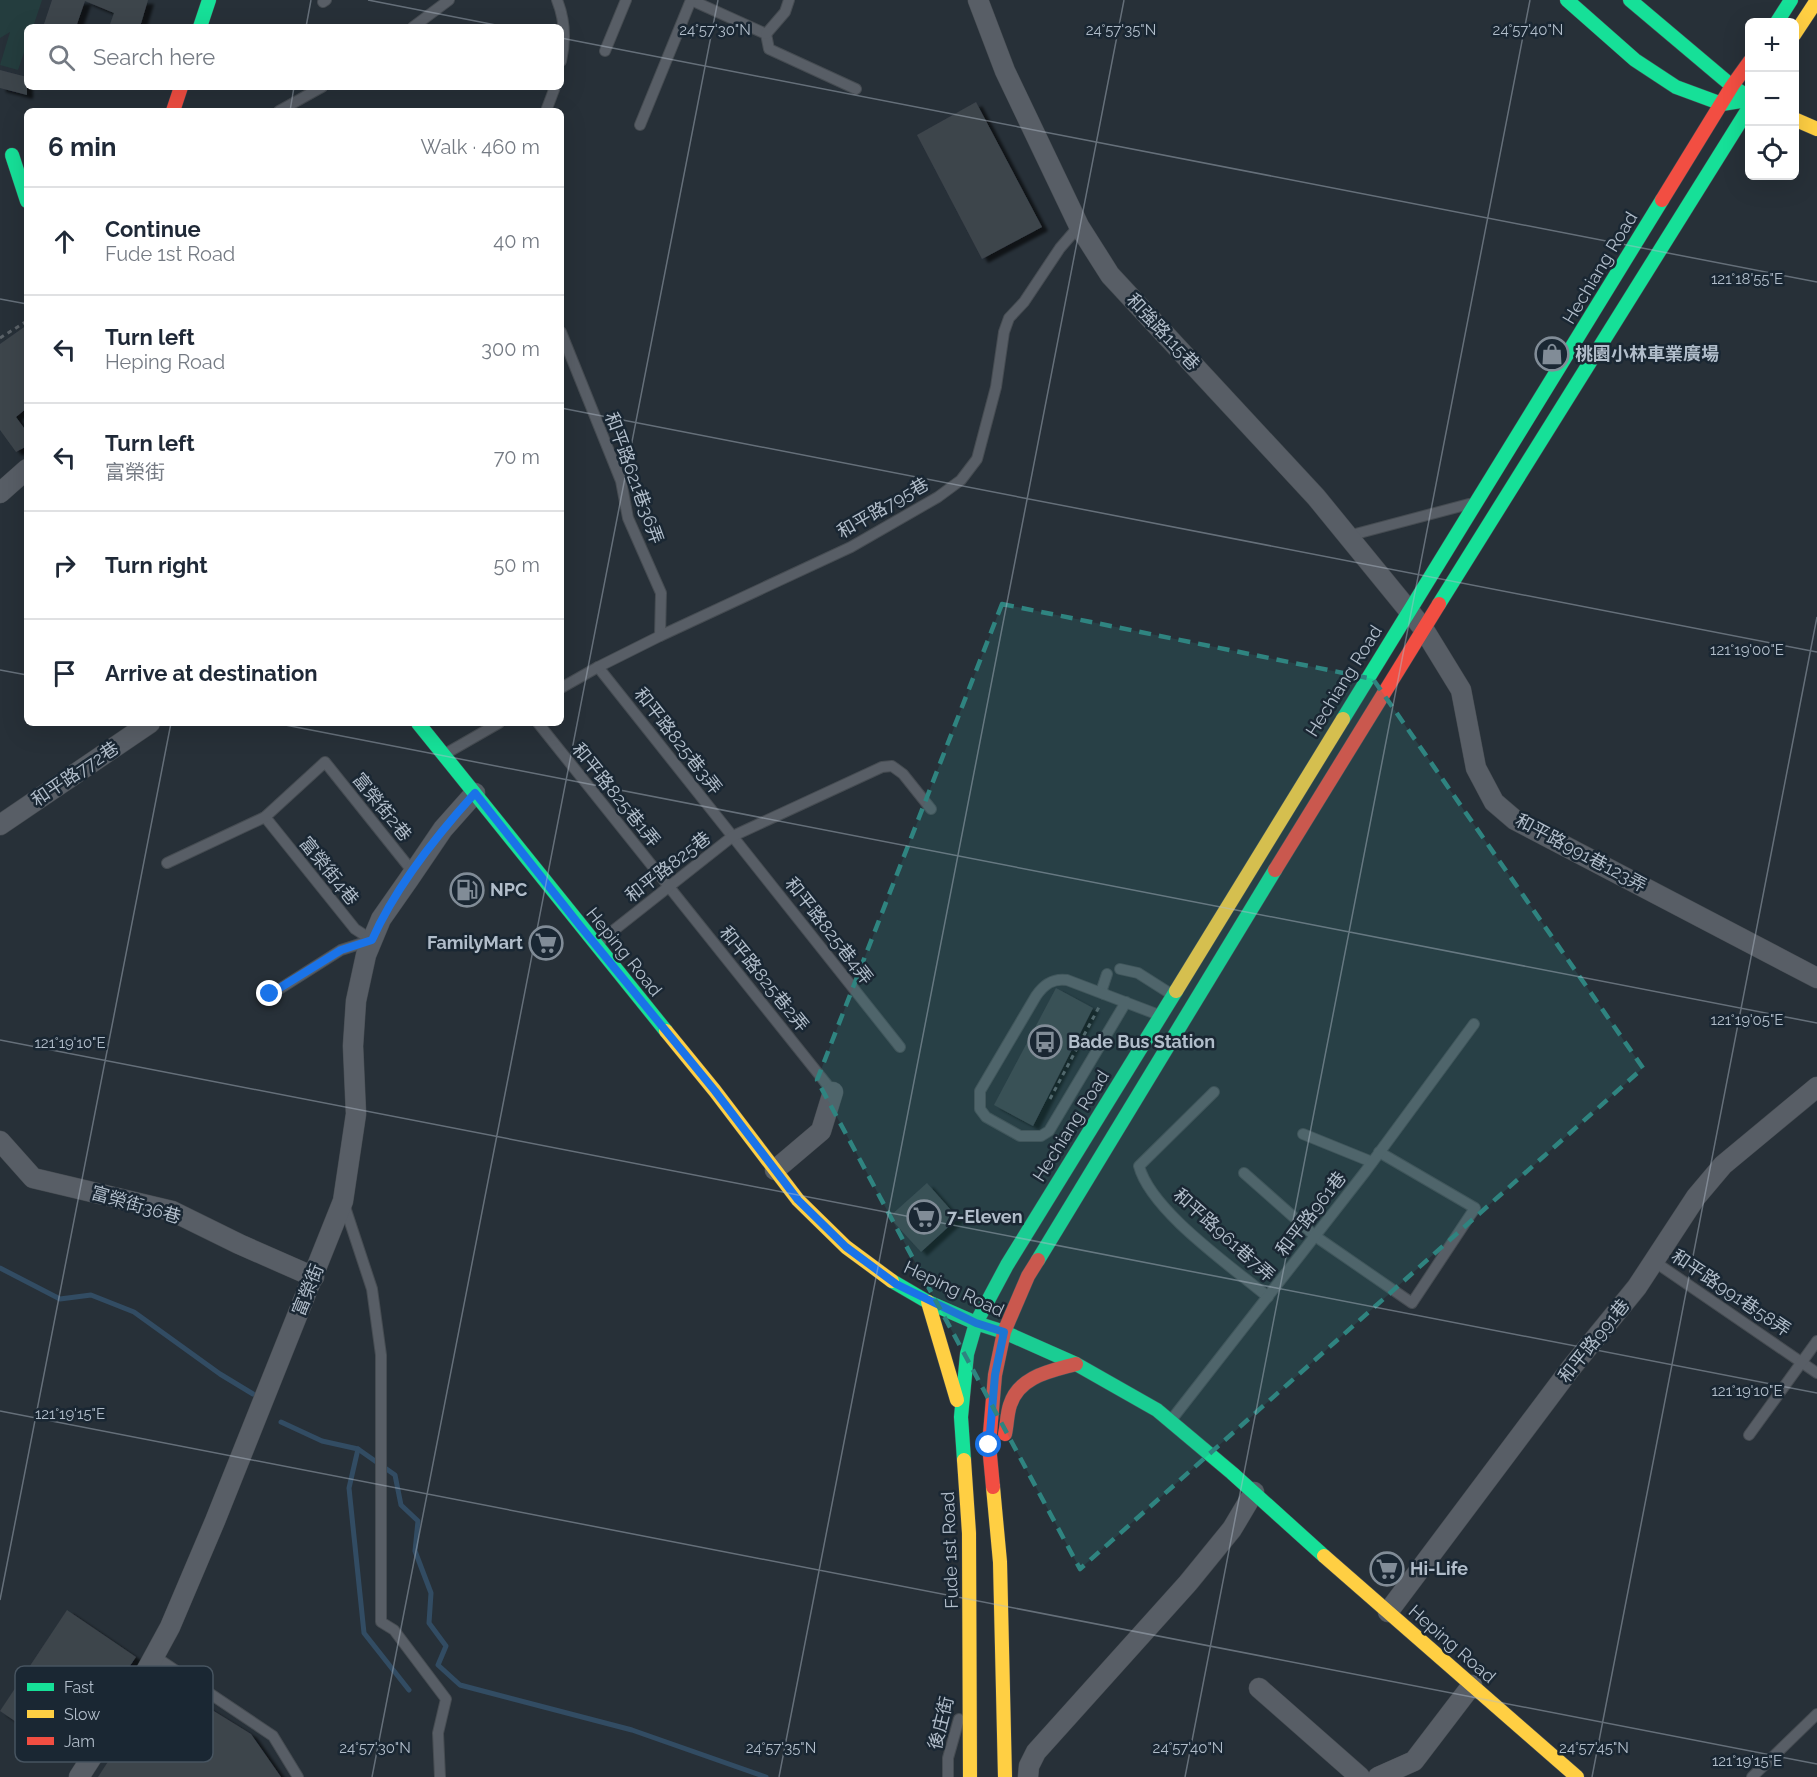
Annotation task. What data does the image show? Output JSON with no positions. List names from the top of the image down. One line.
{"streets":{"street":["Hechiang Road","和強路115巷","和平路772巷","和平路991巷123弄","Heping Road","富榮街36巷","富榮街","和平路991巷","Fude 1st Road"],"lane":["和平路621巷36弄","和平路795巷","和平路825巷3弄","和平路825巷1弄","富榮街2巷","和平路825巷","富榮街4巷","和平路825巷4弄","和平路825巷2弄","和平路961巷","和平路961巷7弄","和平路991巷58弄","後庄街"]},"crossings":[["Hechiang Road","和強路115巷"],["Hechiang Road","和平路991巷123弄"],["Hechiang Road","Heping Road"],["Hechiang Road","Fude 1st Road"],["和強路115巷","和平路795巷"],["和強路115巷","和平路991巷123弄"],["和平路621巷36弄","和平路795巷"],["和平路795巷","和平路825巷3弄"],["和平路825巷3弄","和平路825巷"],["和平路825巷3弄","和平路825巷4弄"],["和平路825巷1弄","和平路825巷"],["和平路825巷1弄","和平路825巷2弄"],["富榮街2巷","富榮街4巷"],["富榮街2巷","富榮街"],["和平路825巷","和平路825巷4弄"],["和平路825巷","Heping Road"],["和平路825巷","和平路825巷2弄"],["富榮街4巷","富榮街"],["Heping Road","和平路961巷"],["Heping Road","富榮街"],["Heping Road","和平路991巷"],["Heping Road","Fude 1st Road"],["富榮街36巷","富榮街"],["和平路961巷","和平路961巷7弄"],["和平路991巷58弄","和平路991巷"],["Fude 1st Road","後庄街"]],"places":{"shop":["桃園小林車業廣場"],"fuel station":["NPC"],"supermarket":["FamilyMart","7-Eleven","Hi-Life"],"bus stop":["Bade Bus Station"]},"legend":["Fast","Slow","Jam"],"page":{"map_buttons":["+","−"],"search":"Search here","heading":["6 min","Walk · 460 m"],"list":[["Continue","Fude 1st Road","40 m"],["Turn left","Heping Road","300 m"],["Turn left","富榮街","70 m"],["Turn right","50 m"],"Arrive at destination"]},"coordinates":["24°57'30\"N","24°57'35\"N","24°57'40\"N","121°18'55\"E","121°19'00\"E","121°19'05\"E","121°19'10\"E","121°19'15\"E","24°57'45\"N"]}
